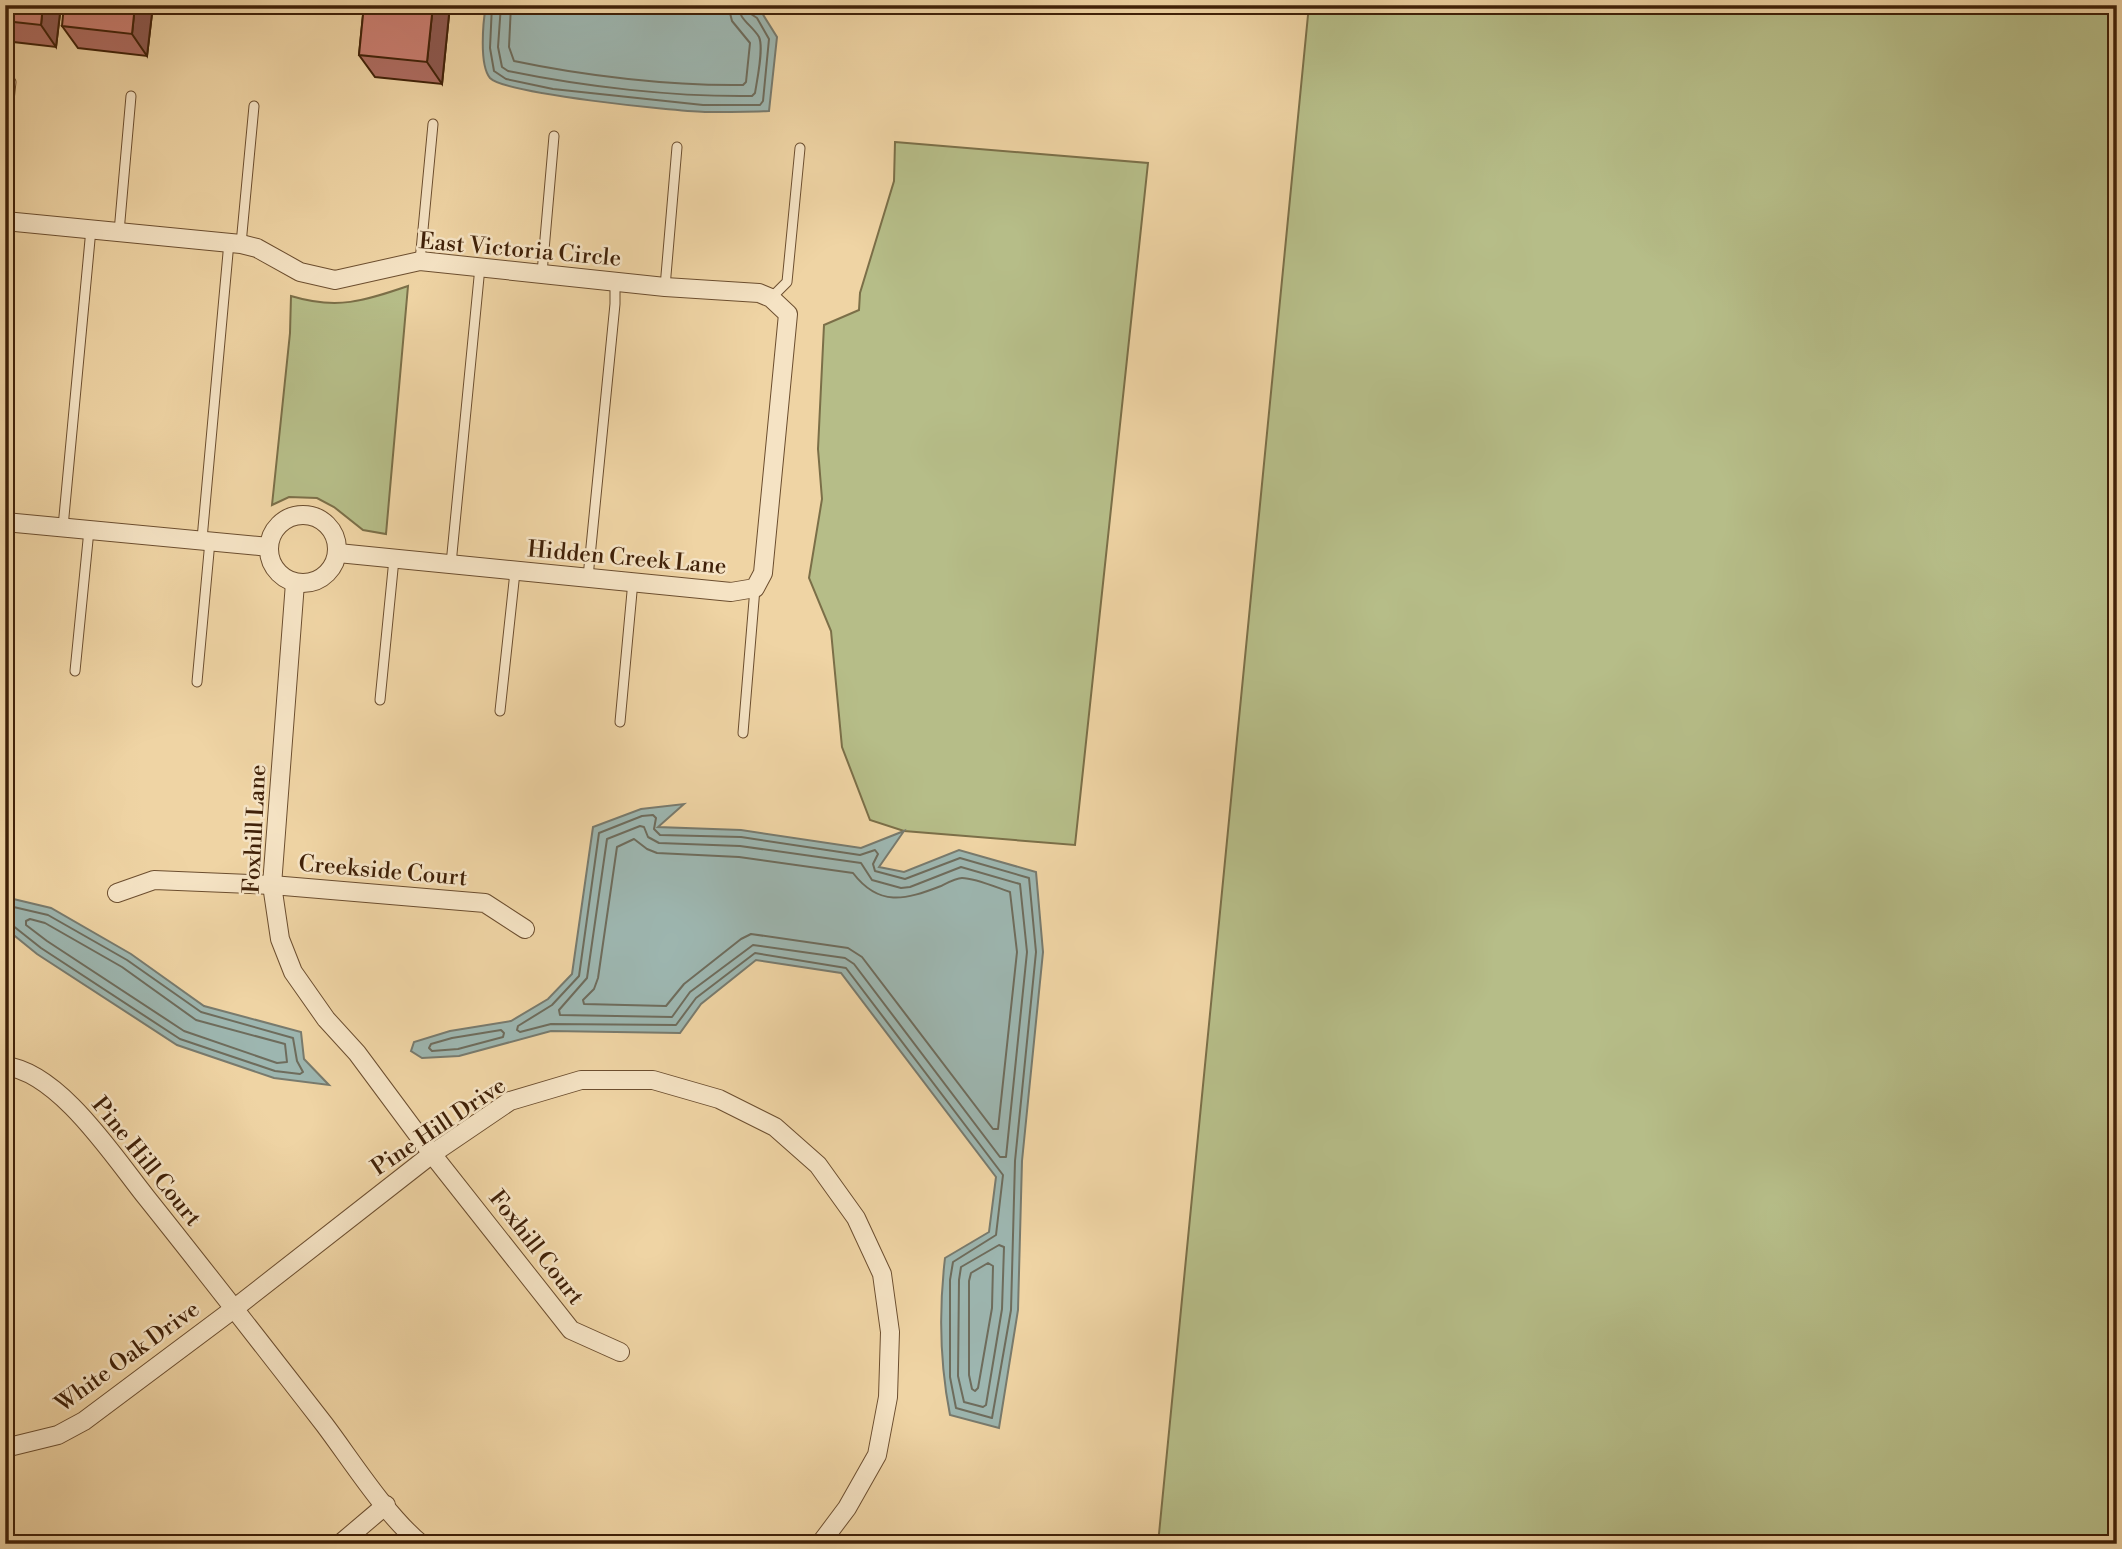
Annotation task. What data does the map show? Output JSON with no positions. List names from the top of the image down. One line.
{"streets":{"street":["East Victoria Circle","Hidden Creek Lane","Foxhill Lane","Creekside Court","Pine Hill Drive","Pine Hill Court","Foxhill Court","White Oak Drive"]},"crossings":[["East Victoria Circle","Hidden Creek Lane"],["Hidden Creek Lane","Foxhill Lane"],["Foxhill Lane","Creekside Court"],["Foxhill Lane","Pine Hill Drive"],["Foxhill Lane","Foxhill Court"],["Pine Hill Drive","Pine Hill Court"],["Pine Hill Drive","Foxhill Court"],["Pine Hill Drive","White Oak Drive"],["Pine Hill Court","White Oak Drive"]]}
